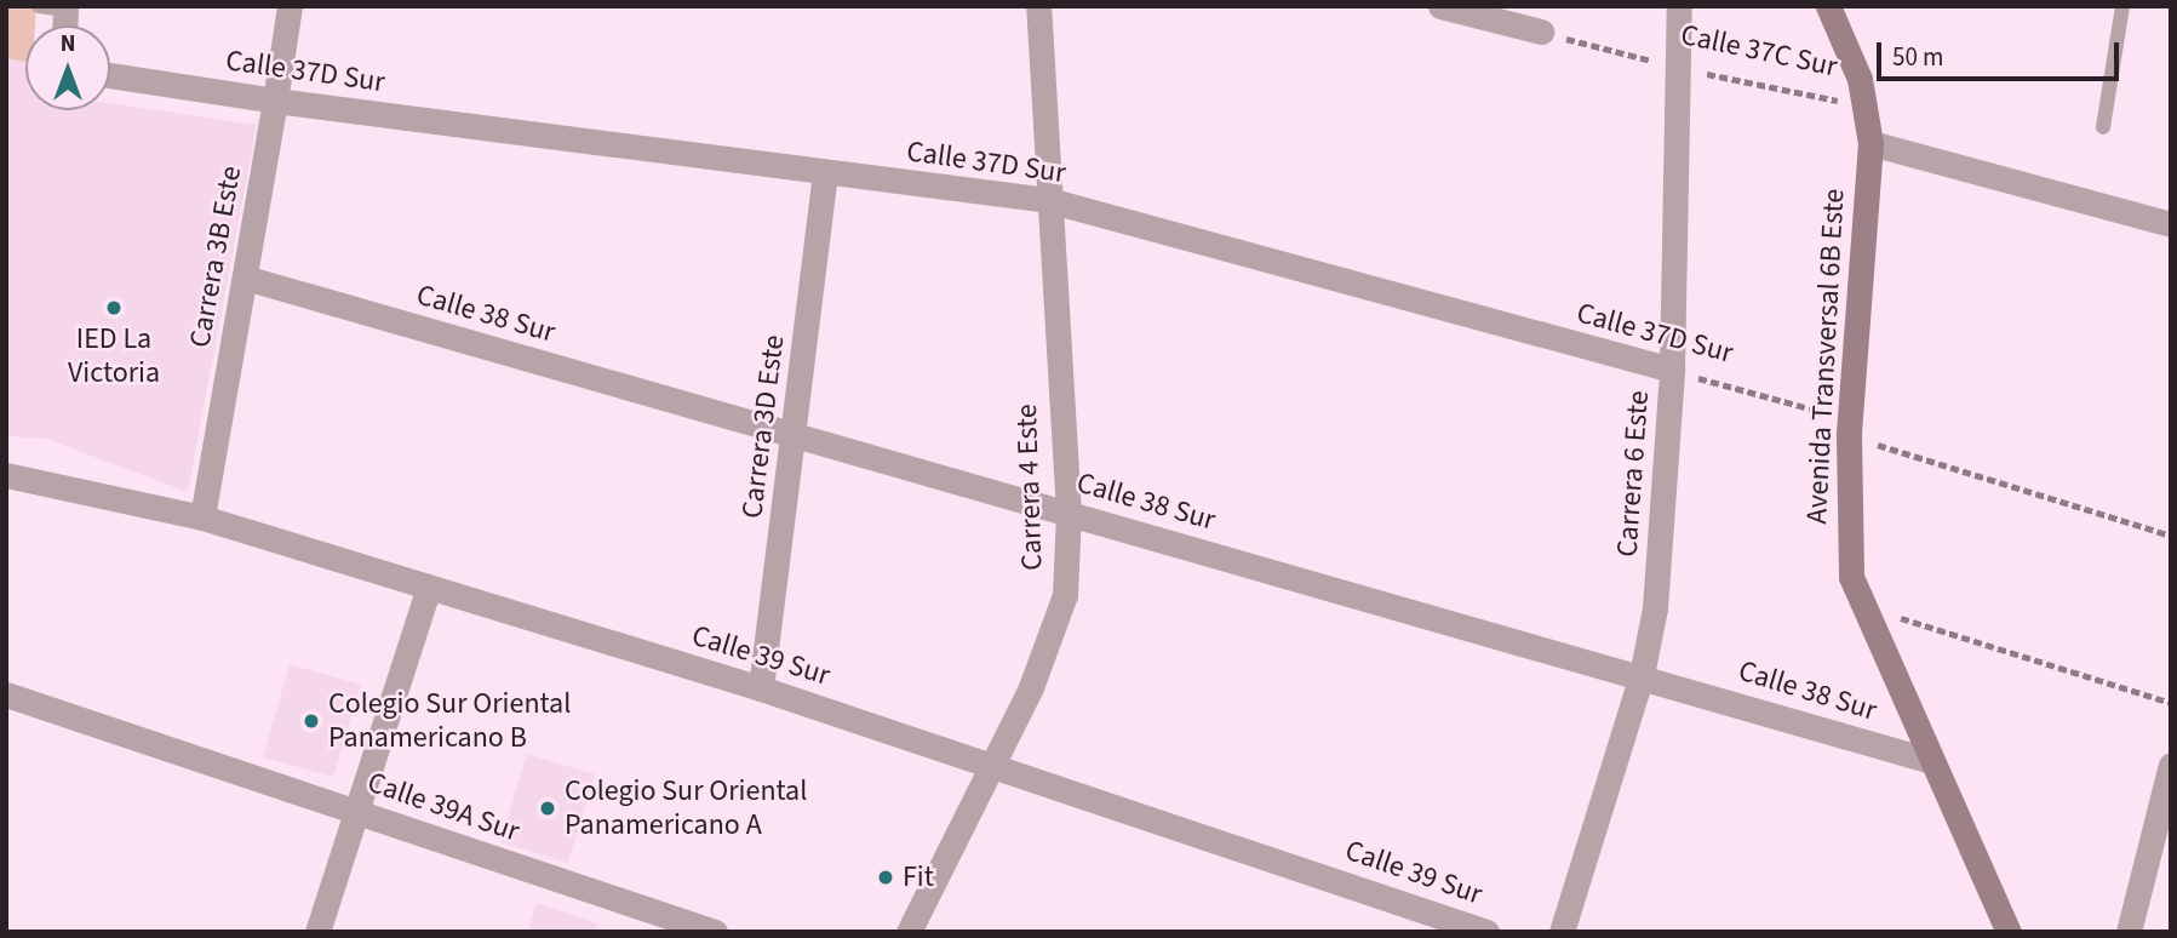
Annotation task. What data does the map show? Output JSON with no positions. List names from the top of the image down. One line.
{"streets":{"main road":["Avenida Transversal 6B Este"],"street":["Calle 37D Sur","Carrera 3B Este","Calle 38 Sur","Carrera 3D Este","Carrera 6 Este","Carrera 4 Este","Calle 39 Sur","Calle 39A Sur"],"path":["Calle 37C Sur"]},"crossings":[["Calle 37C Sur","Avenida Transversal 6B Este"],["Calle 37C Sur","Carrera 6 Este"],["Calle 37D Sur","Carrera 3B Este"],["Calle 37D Sur","Avenida Transversal 6B Este"],["Calle 37D Sur","Carrera 3D Este"],["Calle 37D Sur","Carrera 6 Este"],["Calle 37D Sur","Carrera 4 Este"],["Carrera 3B Este","Calle 38 Sur"],["Carrera 3B Este","Calle 39 Sur"],["Calle 38 Sur","Avenida Transversal 6B Este"],["Calle 38 Sur","Carrera 3D Este"],["Calle 38 Sur","Carrera 6 Este"],["Calle 38 Sur","Carrera 4 Este"],["Carrera 3D Este","Calle 39 Sur"],["Carrera 4 Este","Calle 39 Sur"]],"places":["IED La Victoria","Colegio Sur Oriental Panamericano B","Colegio Sur Oriental Panamericano A","Fit"],"scale_bar":"50 m","north":"top"}
